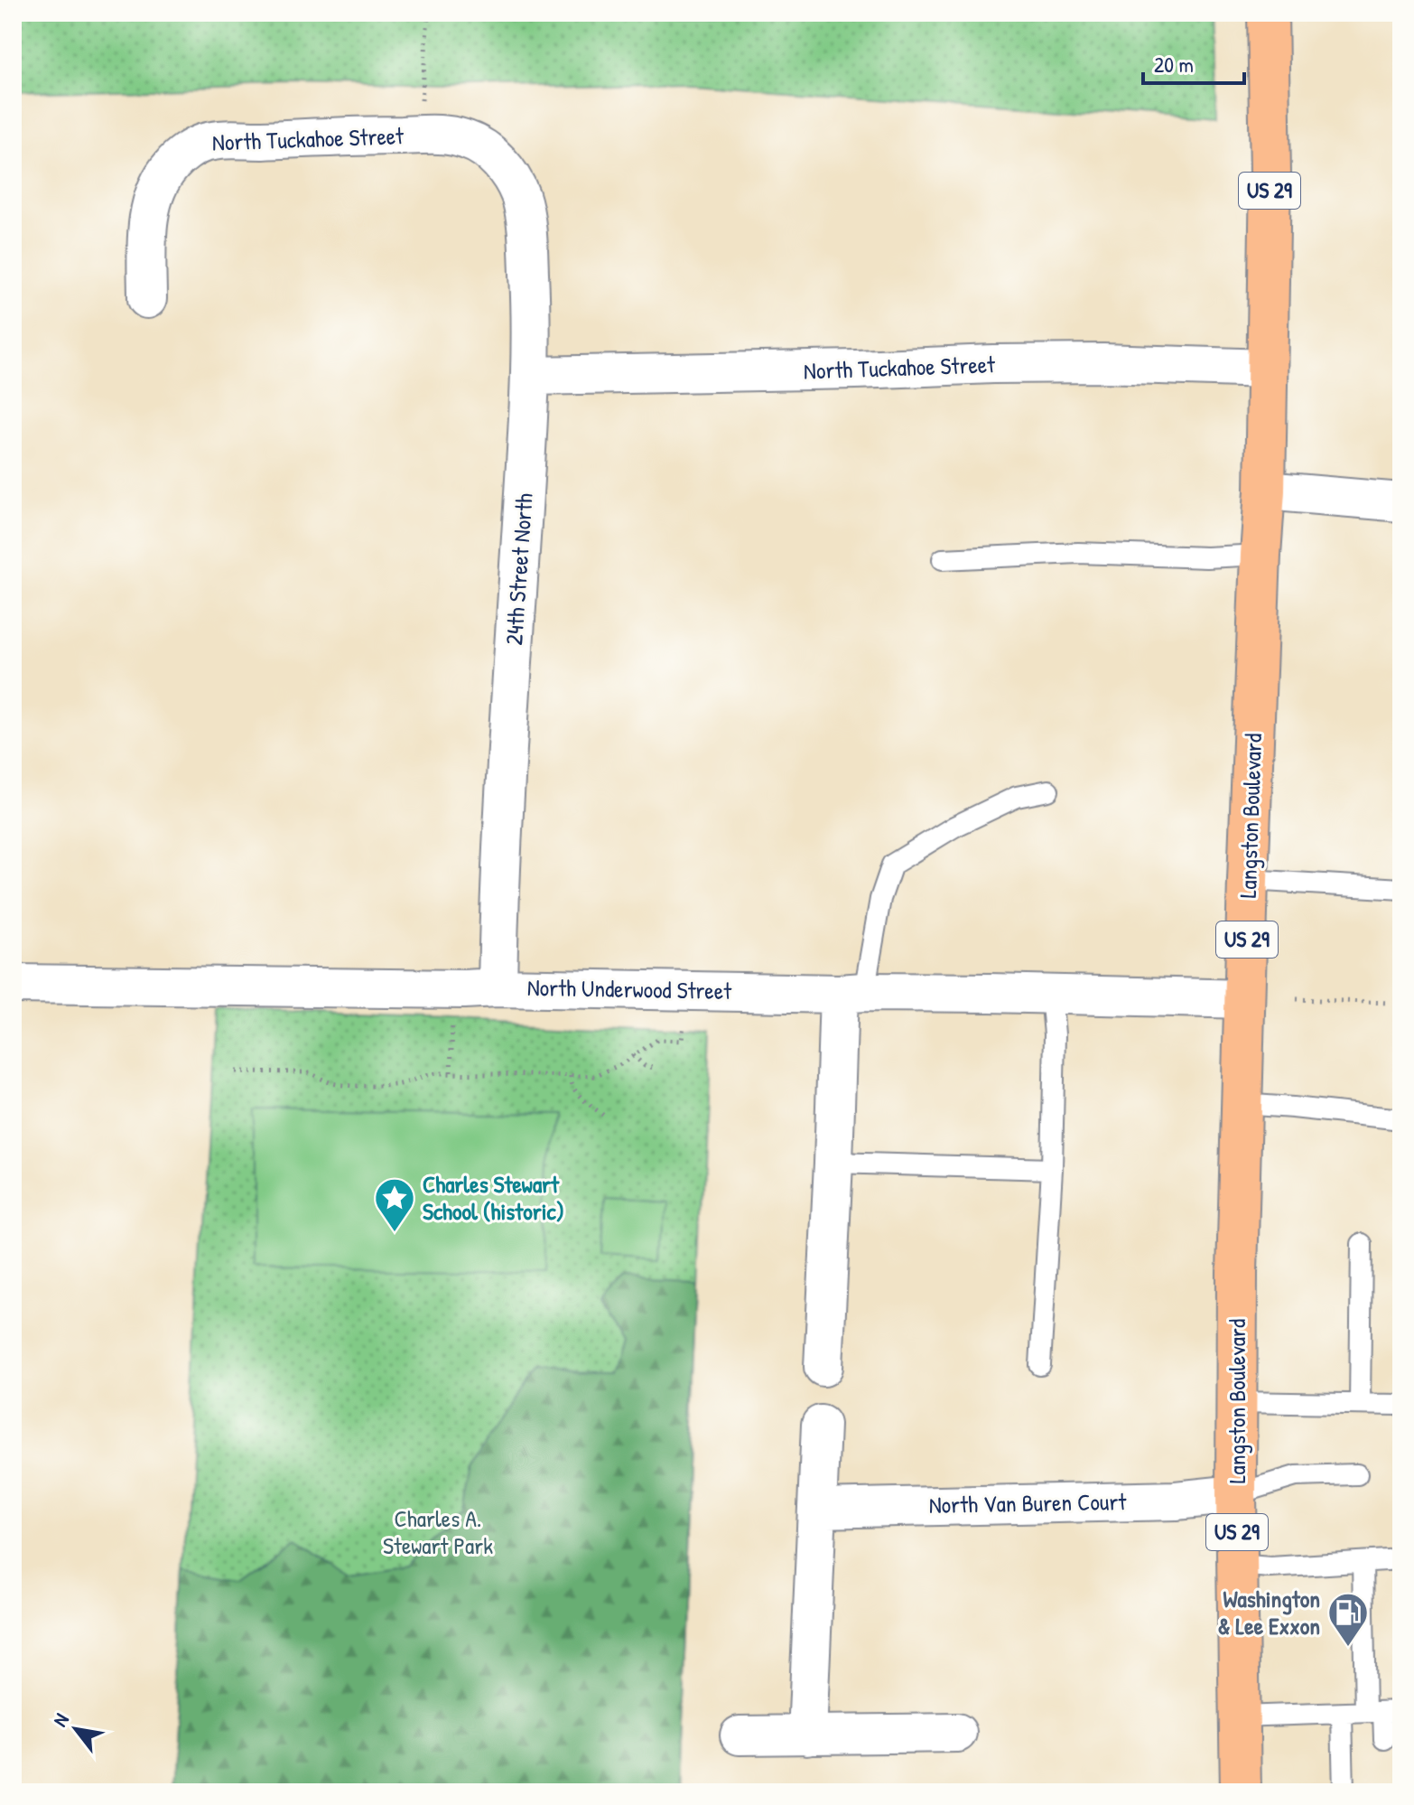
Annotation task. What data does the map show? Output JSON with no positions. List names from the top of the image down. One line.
{"streets":{"main road":["US 29","Langston Boulevard"],"street":["North Tuckahoe Street","24th Street North","North Underwood Street","North Van Buren Court"]},"crossings":[["North Tuckahoe Street","24th Street North"],["North Tuckahoe Street","Langston Boulevard"],["24th Street North","North Underwood Street"],["Langston Boulevard","North Underwood Street"],["Langston Boulevard","North Van Buren Court"]],"parks":["Charles A. Stewart Park"],"places":{"place":["Charles Stewart School (historic)"],"fuel station":["Washington & Lee Exxon"]},"scale_bar":"20 m","north":"top left"}
